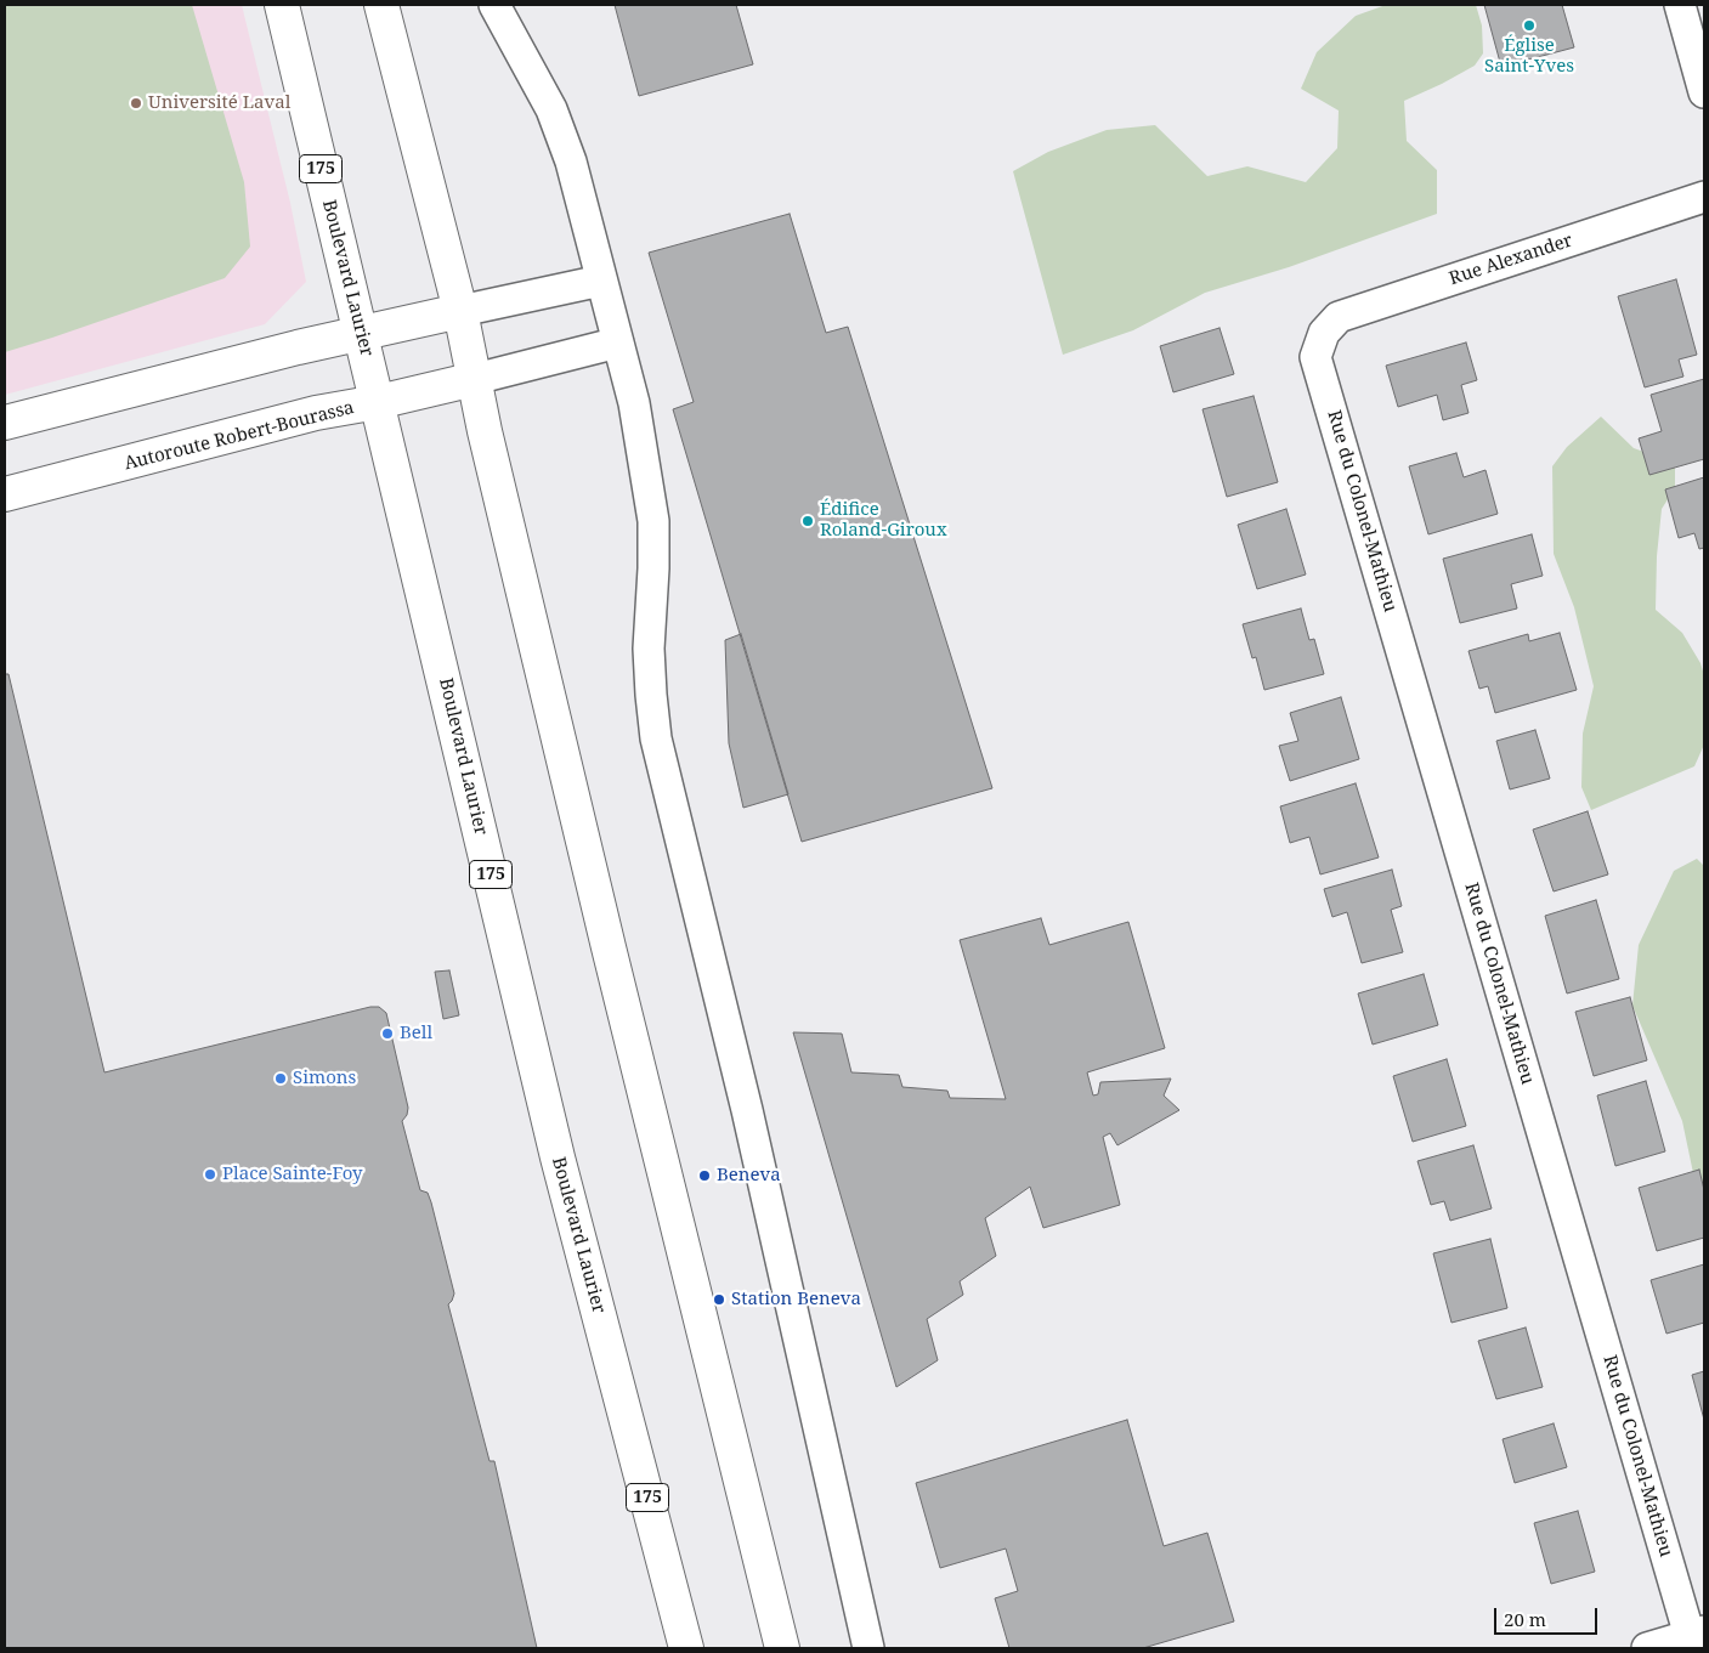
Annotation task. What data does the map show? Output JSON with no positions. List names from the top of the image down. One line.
{"streets":{"main road":["175","Boulevard Laurier","Autoroute Robert-Bourassa"],"street":["Rue Alexander","Rue du Colonel-Mathieu"]},"crossings":[["Rue Alexander","Rue du Colonel-Mathieu"],["Boulevard Laurier","Autoroute Robert-Bourassa"]],"places":["Église Saint-Yves","Université Laval","Édifice Roland-Giroux","Bell","Simons","Place Sainte-Foy","Beneva","Station Beneva"],"scale_bar":"20 m"}
